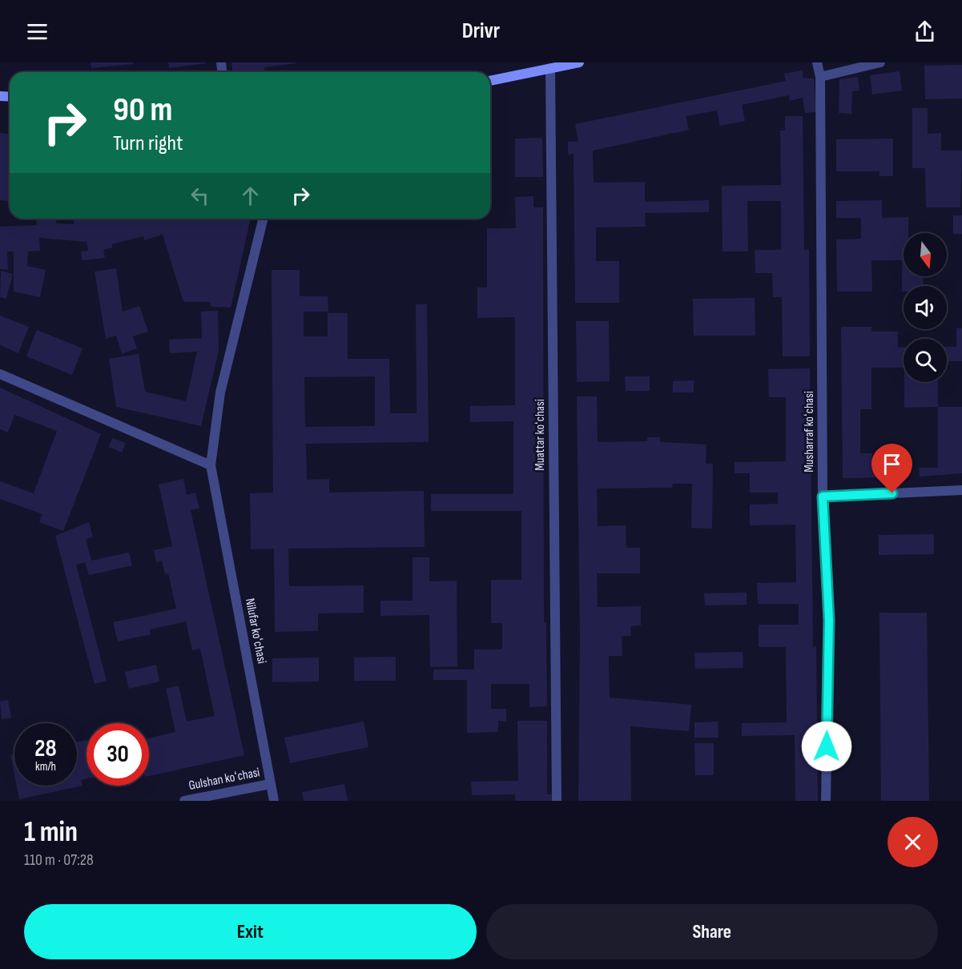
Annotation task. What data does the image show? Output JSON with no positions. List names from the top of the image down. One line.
{"streets":{"street":["Musharraf koʻchasi","Muattar koʻchasi","Nilufar koʻchasi","Gulshan koʻchasi"]},"crossings":[["Nilufar koʻchasi","Gulshan koʻchasi"]],"north":"bottom","page":{"header":"Drivr","turn":["90 m","Turn right"],"speed":"28 km/h","limit":"30","heading":["1 min","110 m · 07:28"],"buttons":["Exit","Share"]}}
